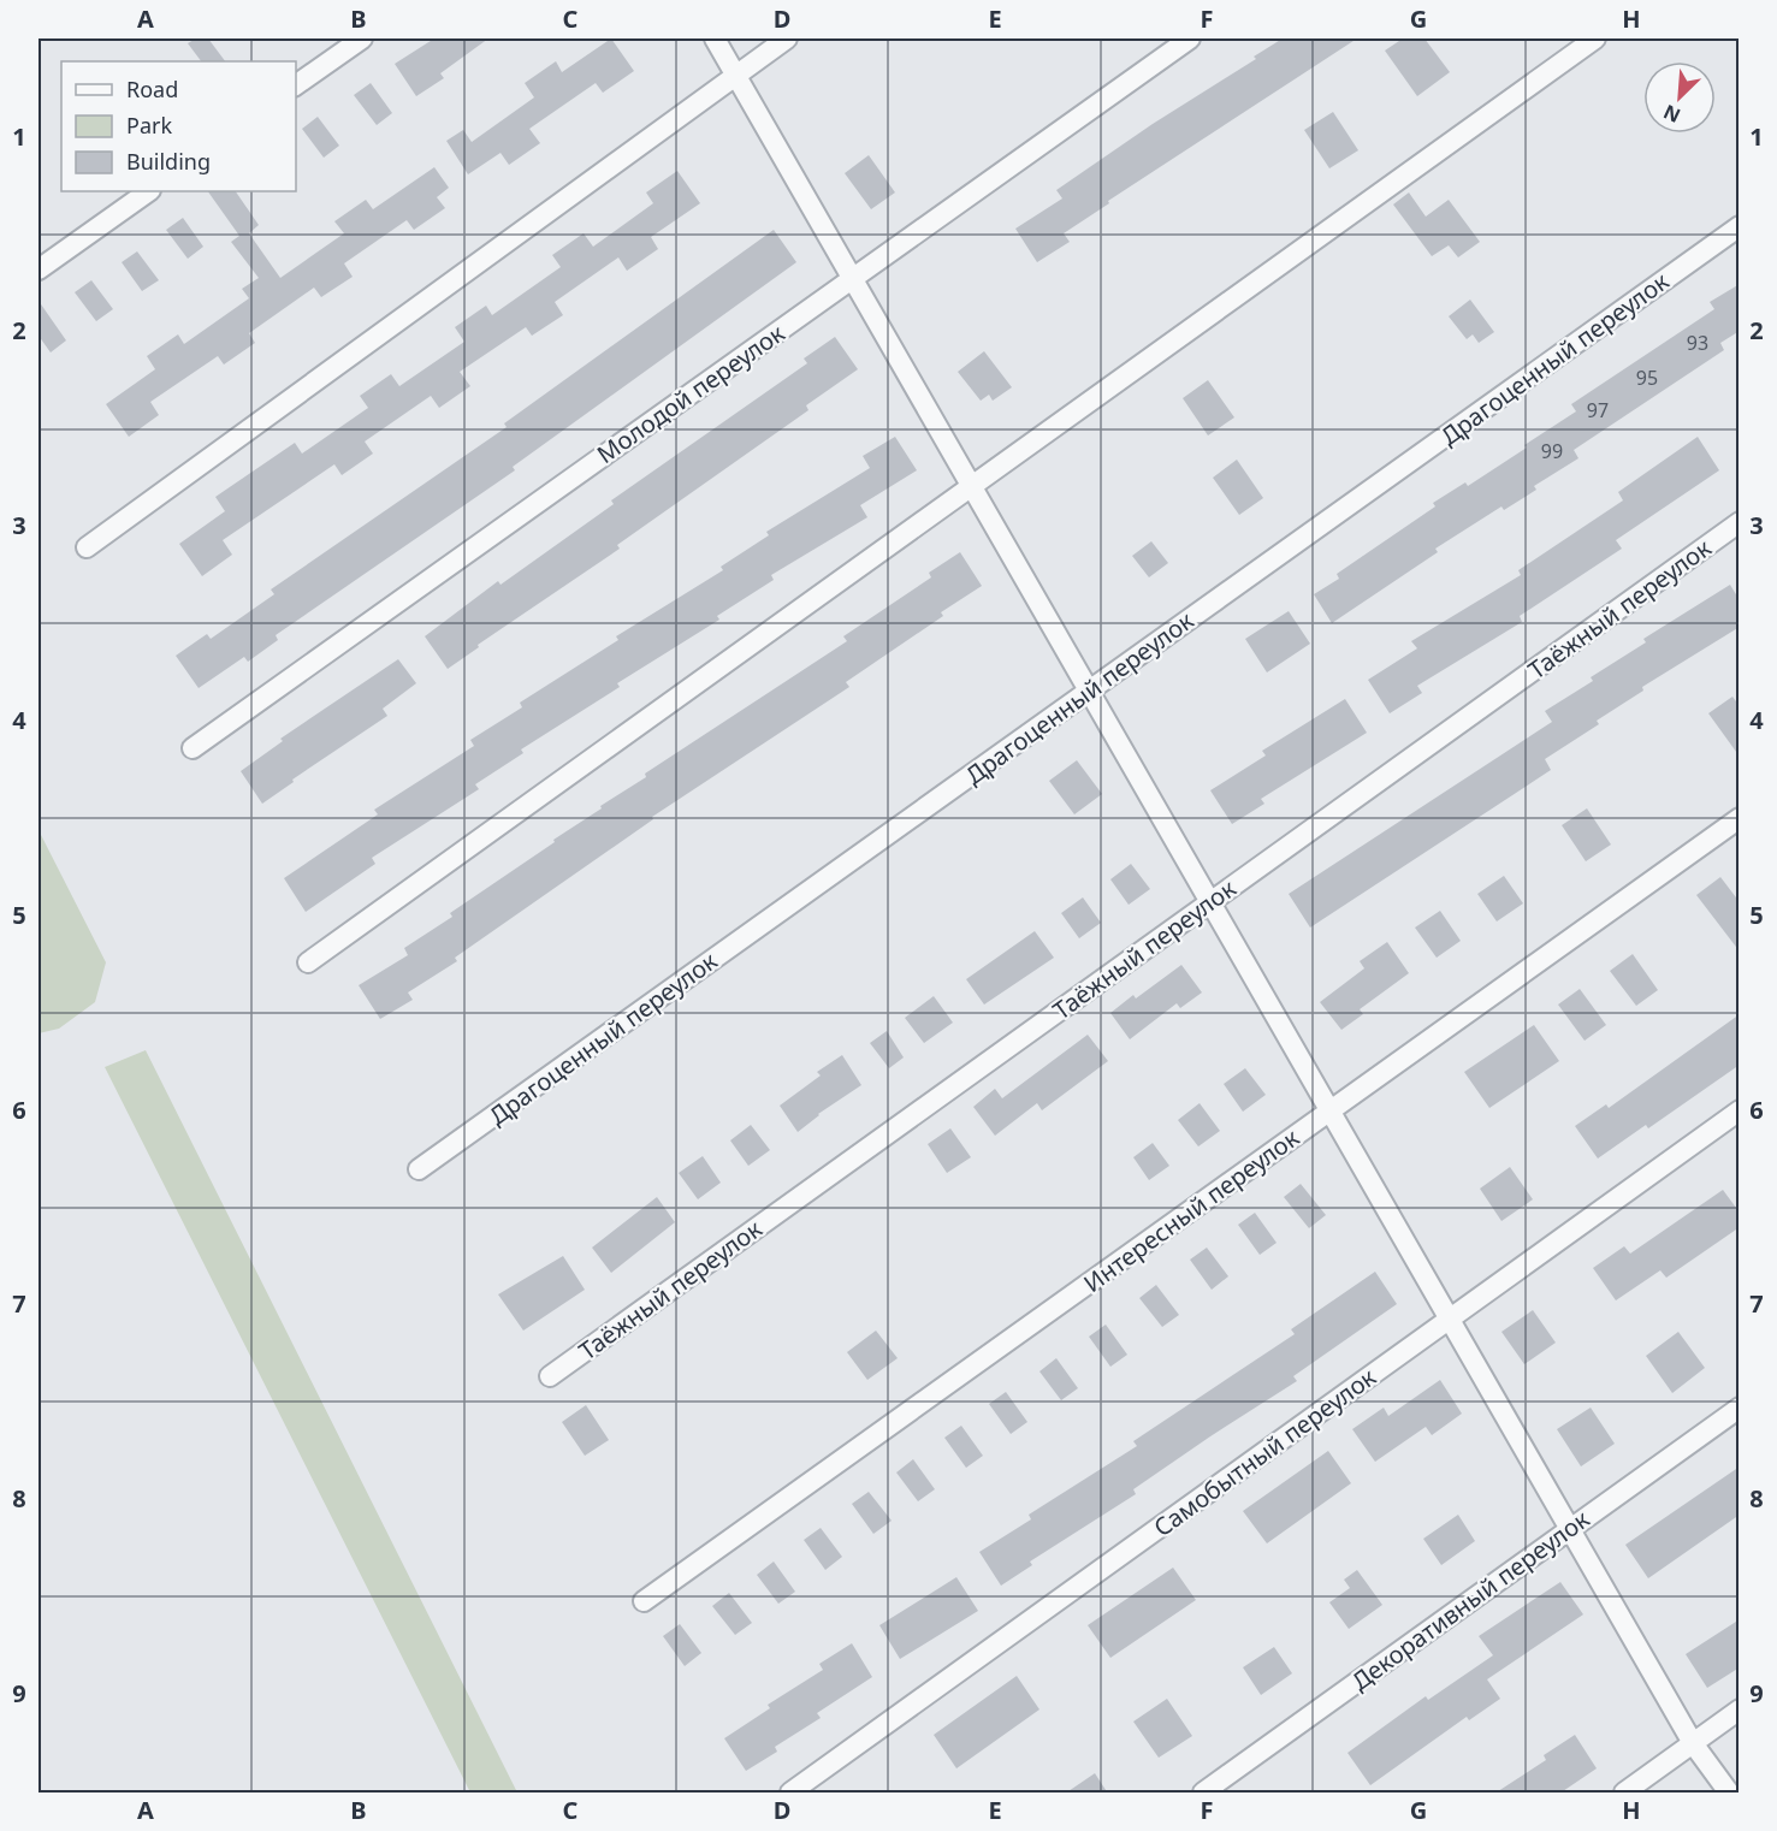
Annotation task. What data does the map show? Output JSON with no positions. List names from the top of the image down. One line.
{"streets":{"street":["Драгоценный переулок","Молодой переулок","Таёжный переулок","Интересный переулок","Самобытный переулок","Декоративный переулок"]},"house_numbers":["93","95","97","99"],"legend":["Road","Park","Building"],"north":"bottom left","grid":{"columns":["A","B","C","D","E","F","G","H"],"rows":["1","2","3","4","5","6","7","8","9"]}}
